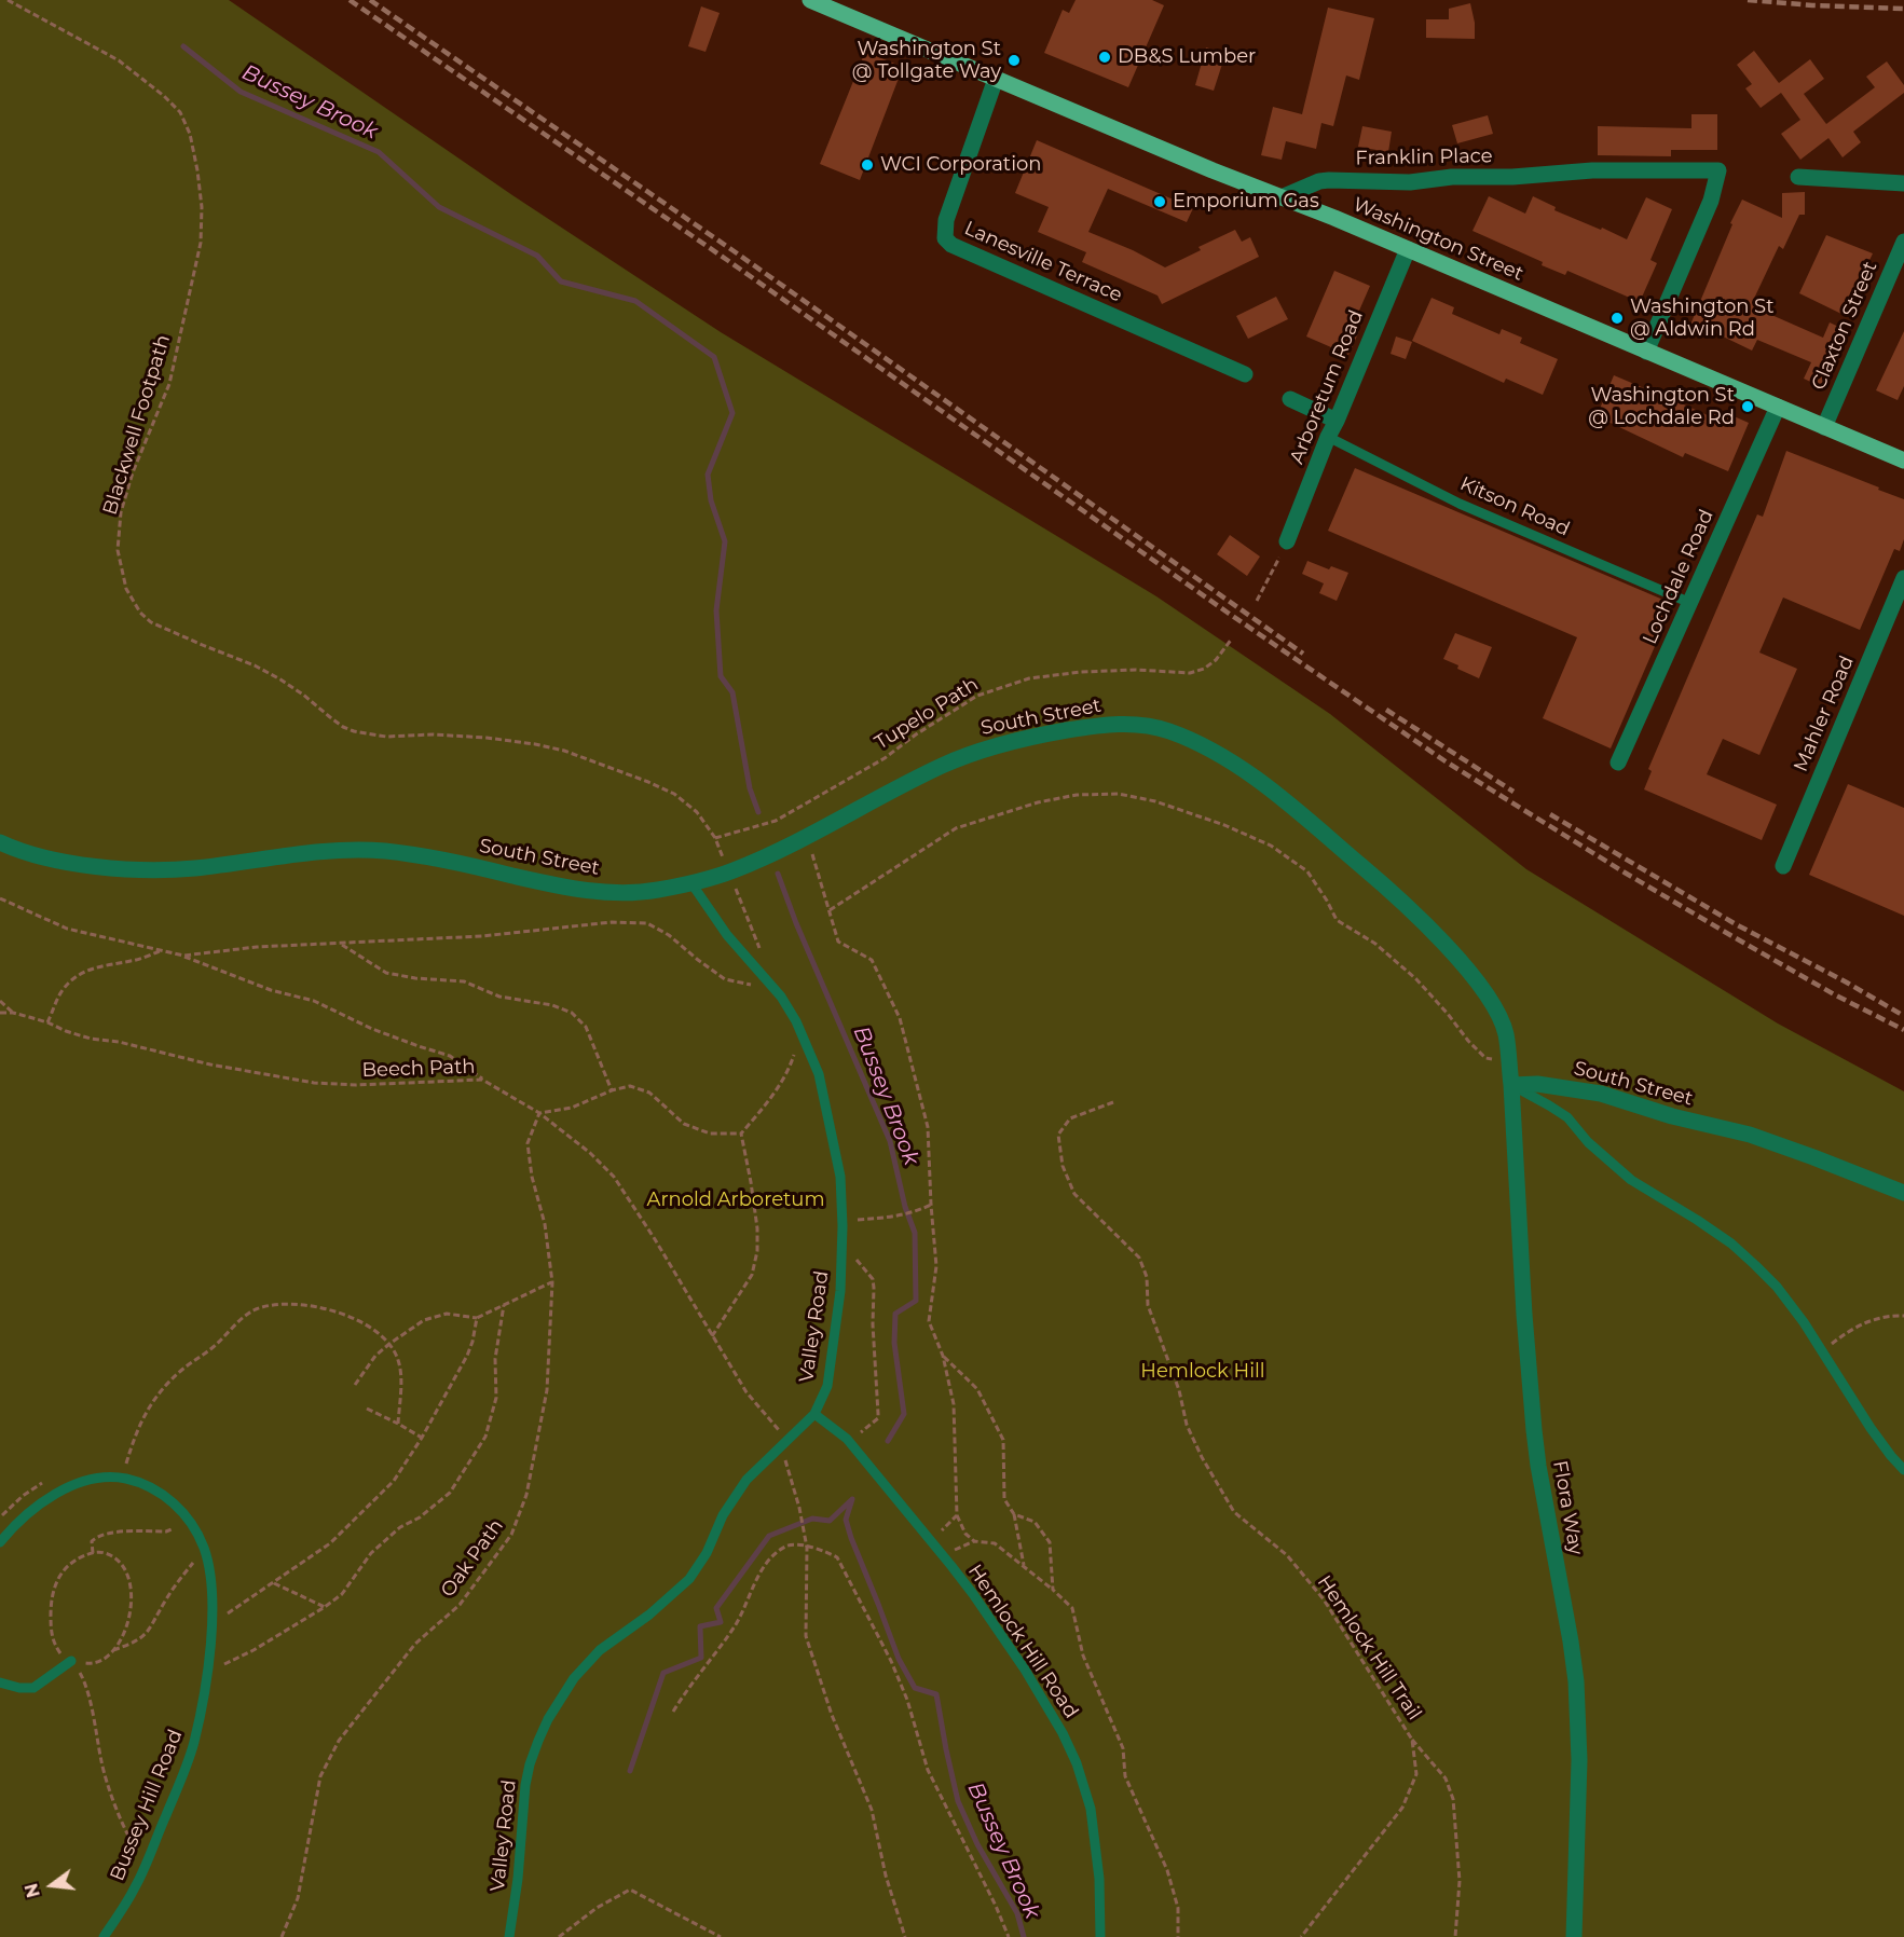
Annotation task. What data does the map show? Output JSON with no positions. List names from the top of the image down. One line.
{"streets":{"main road":["Washington Street"],"street":["Franklin Place","Lanesville Terrace","Claxton Street","Arboretum Road","Lochdale Road","Mahler Road","South Street","Flora Way"],"lane":["Kitson Road","Valley Road","Hemlock Hill Road","Bussey Hill Road"],"path":["Blackwell Footpath","Tupelo Path","Beech Path","Oak Path","Hemlock Hill Trail"]},"crossings":[["Franklin Place","Washington Street"],["Washington Street","Lanesville Terrace"],["Washington Street","Claxton Street"],["Washington Street","Arboretum Road"],["Washington Street","Lochdale Road"],["Arboretum Road","Kitson Road"],["Blackwell Footpath","Tupelo Path"],["Kitson Road","Lochdale Road"],["South Street","Valley Road"],["South Street","Flora Way"],["Beech Path","Valley Road"],["Beech Path","Oak Path"],["Valley Road","Hemlock Hill Road"]],"water":["Bussey Brook"],"parks":["Arnold Arboretum","Hemlock Hill"],"places":["DB&S Lumber","Washington St @ Tollgate Way","WCI Corporation","Emporium Gas","Washington St @ Aldwin Rd","Washington St @ Lochdale Rd"],"north":"left"}
